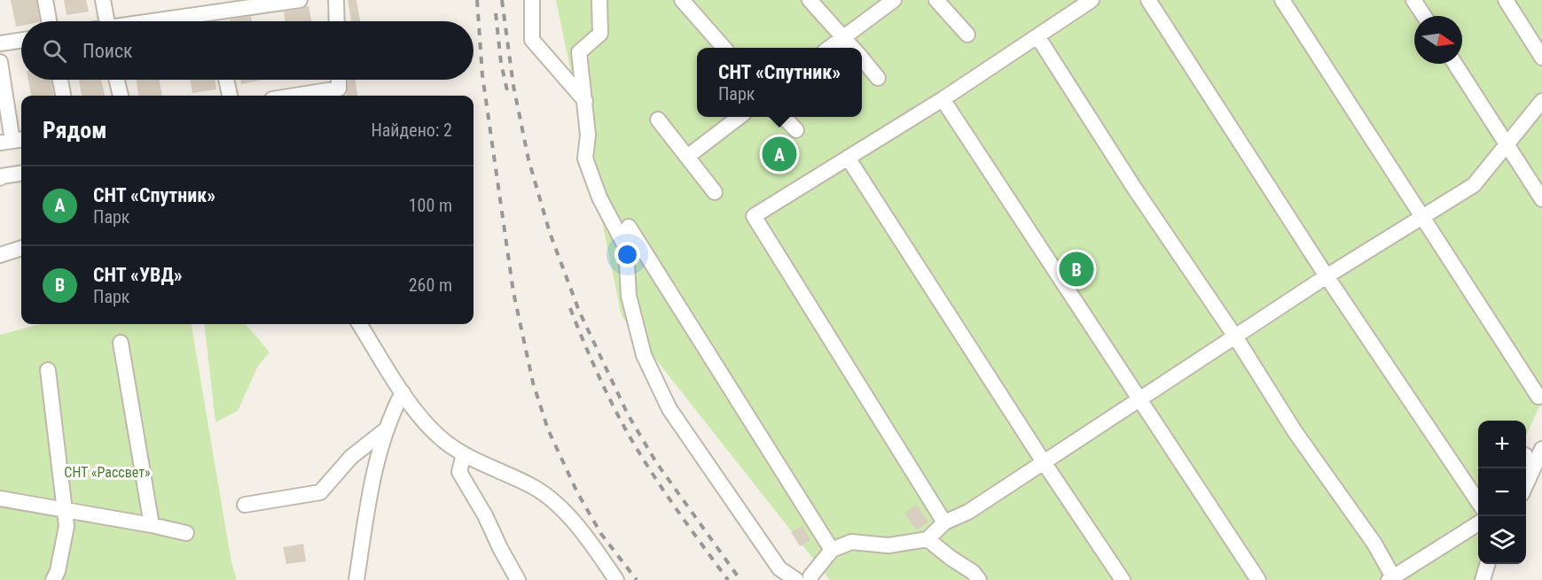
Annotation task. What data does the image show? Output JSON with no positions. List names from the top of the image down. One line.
{"parks":["СНТ «Рассвет»"],"north":"right","page":{"search":"Поиск","popup":["СНТ «Спутник»","Парк"],"heading":["Рядом","Найдено: 2"],"pins":["A","B"],"list":[{"mark":"A","name":"СНТ «Спутник»","note":"Парк","value":"100 m"},{"mark":"B","name":"СНТ «УВД»","note":"Парк","value":"260 m"}],"map_buttons":["+","−"]}}
